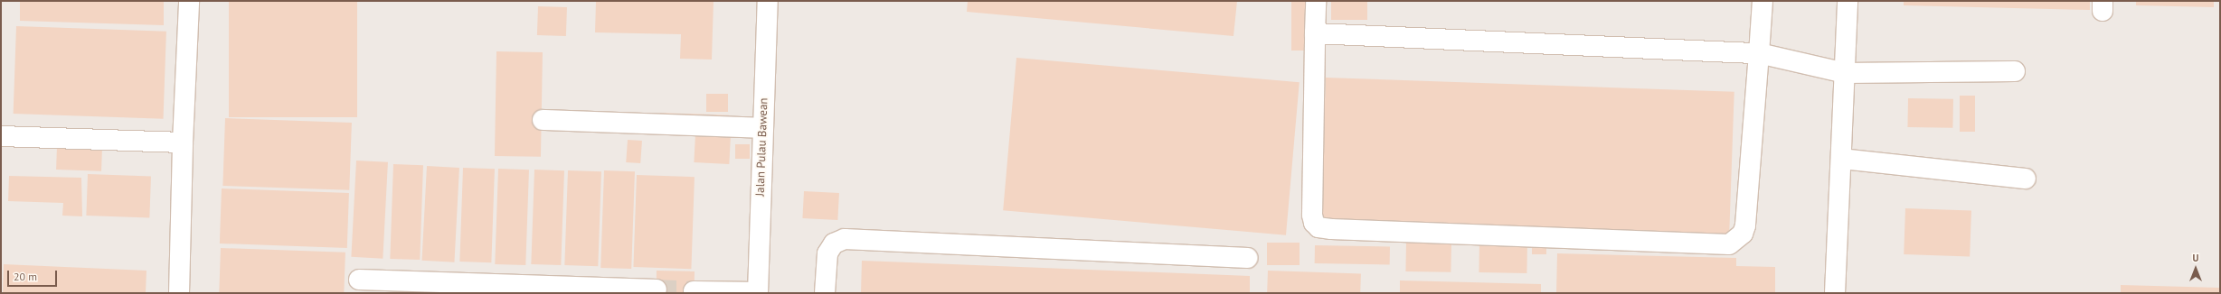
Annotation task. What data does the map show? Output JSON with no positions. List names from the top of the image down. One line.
{"streets":{"street":["Jalan Pulau Bawean"]},"scale_bar":"20 m","north":"top"}
